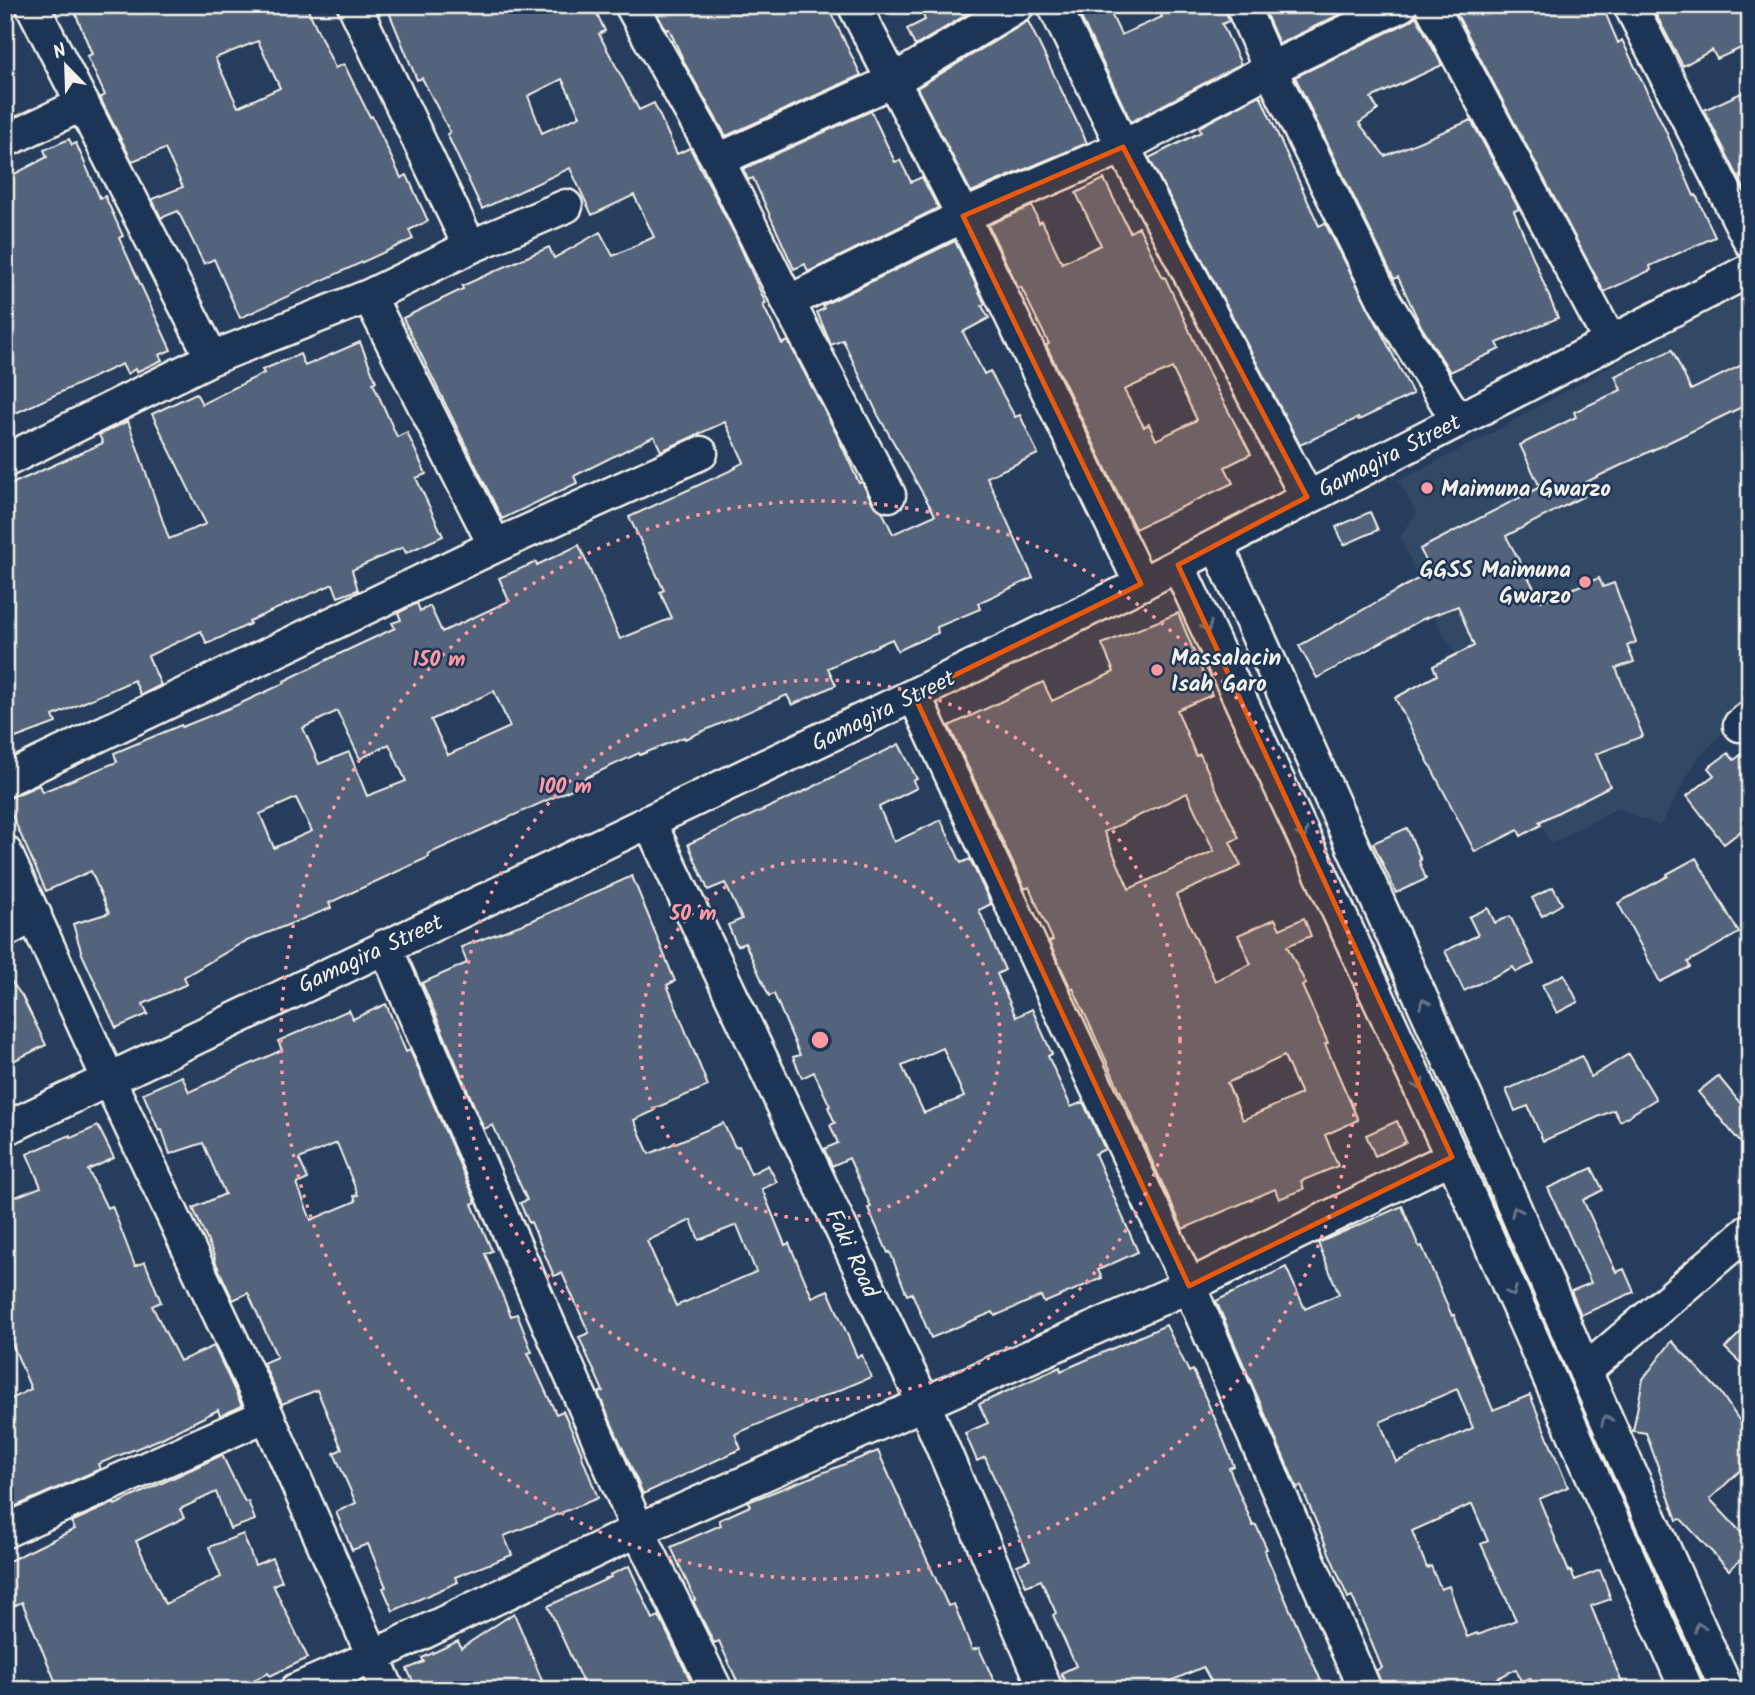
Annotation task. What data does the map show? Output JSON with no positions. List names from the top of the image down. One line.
{"streets":{"street":["Gamagira Street","Faki Road"]},"crossings":[["Gamagira Street","Faki Road"]],"places":["Maimuna Gwarzo","GGSS Maimuna Gwarzo","Massalacin Isah Garo"],"north":"top left","rings":["150 m","100 m","50 m"]}
